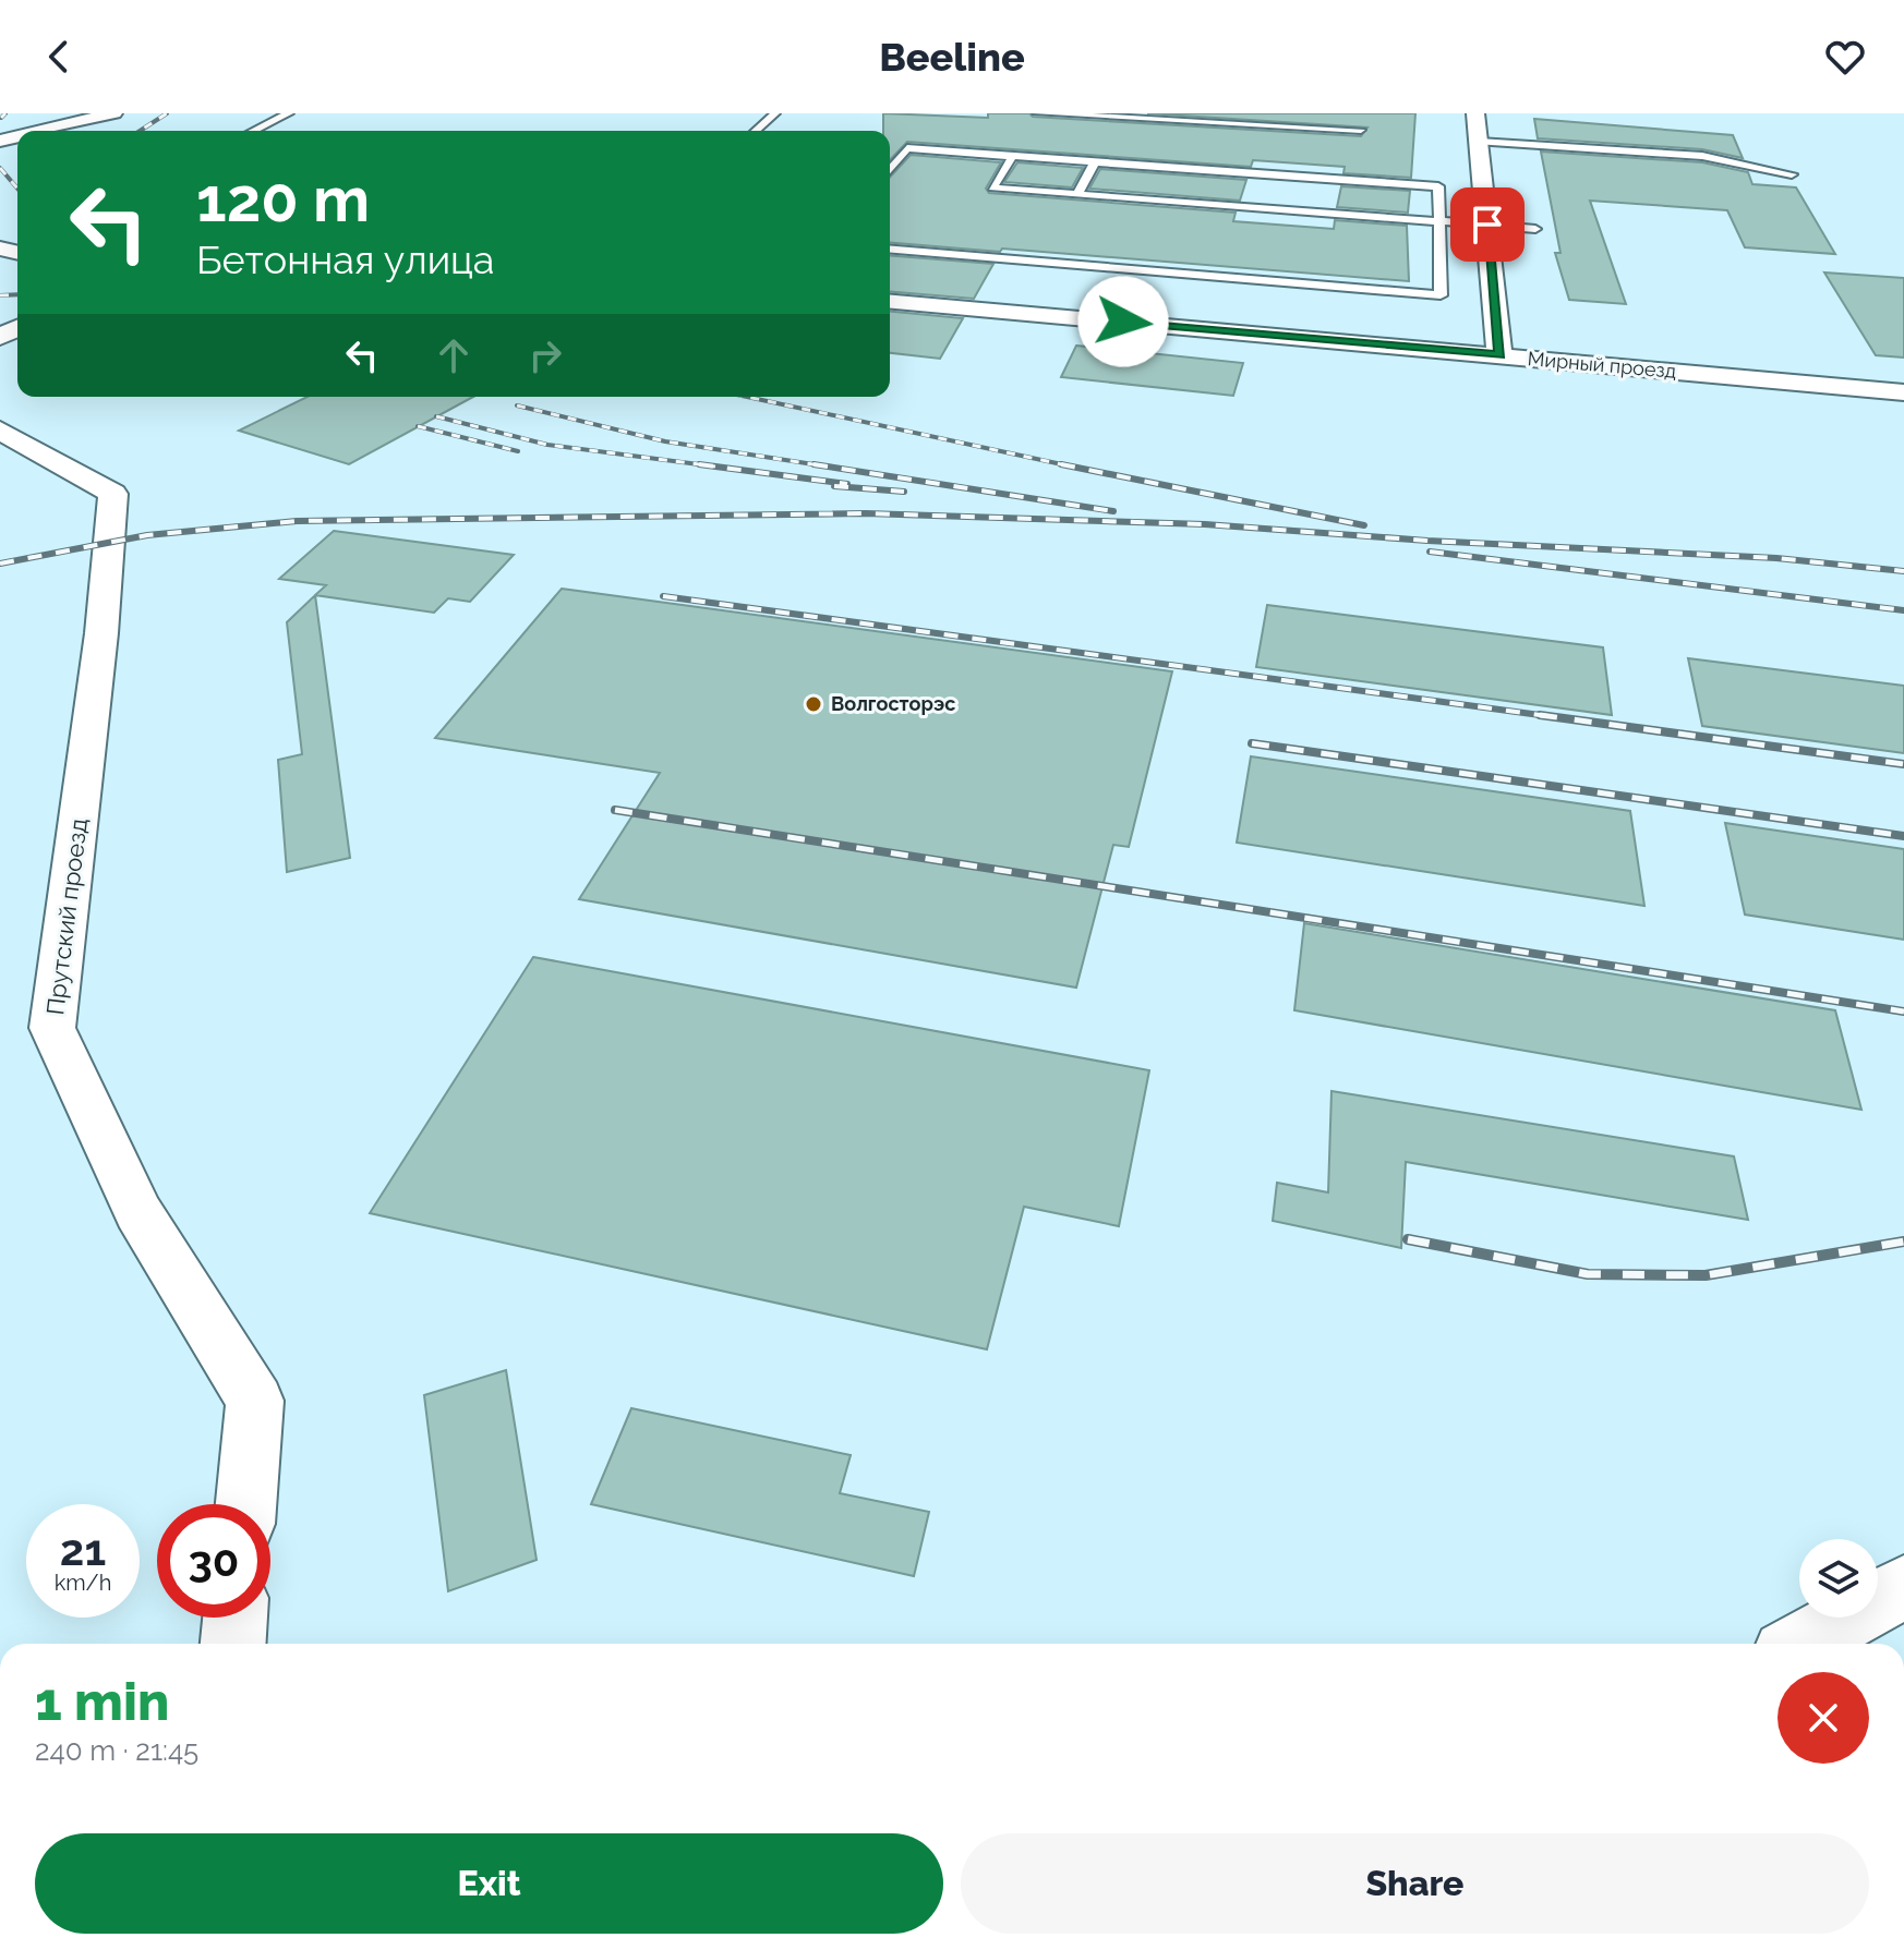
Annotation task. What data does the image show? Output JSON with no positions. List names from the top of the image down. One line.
{"streets":{"street":["Мирный проезд","Прутский проезд"]},"places":["Волгосторэс"],"page":{"header":"Beeline","turn":["120 m","Бетонная улица"],"speed":"21 km/h","limit":"30","heading":["1 min","240 m · 21:45"],"buttons":["Exit","Share"]}}
